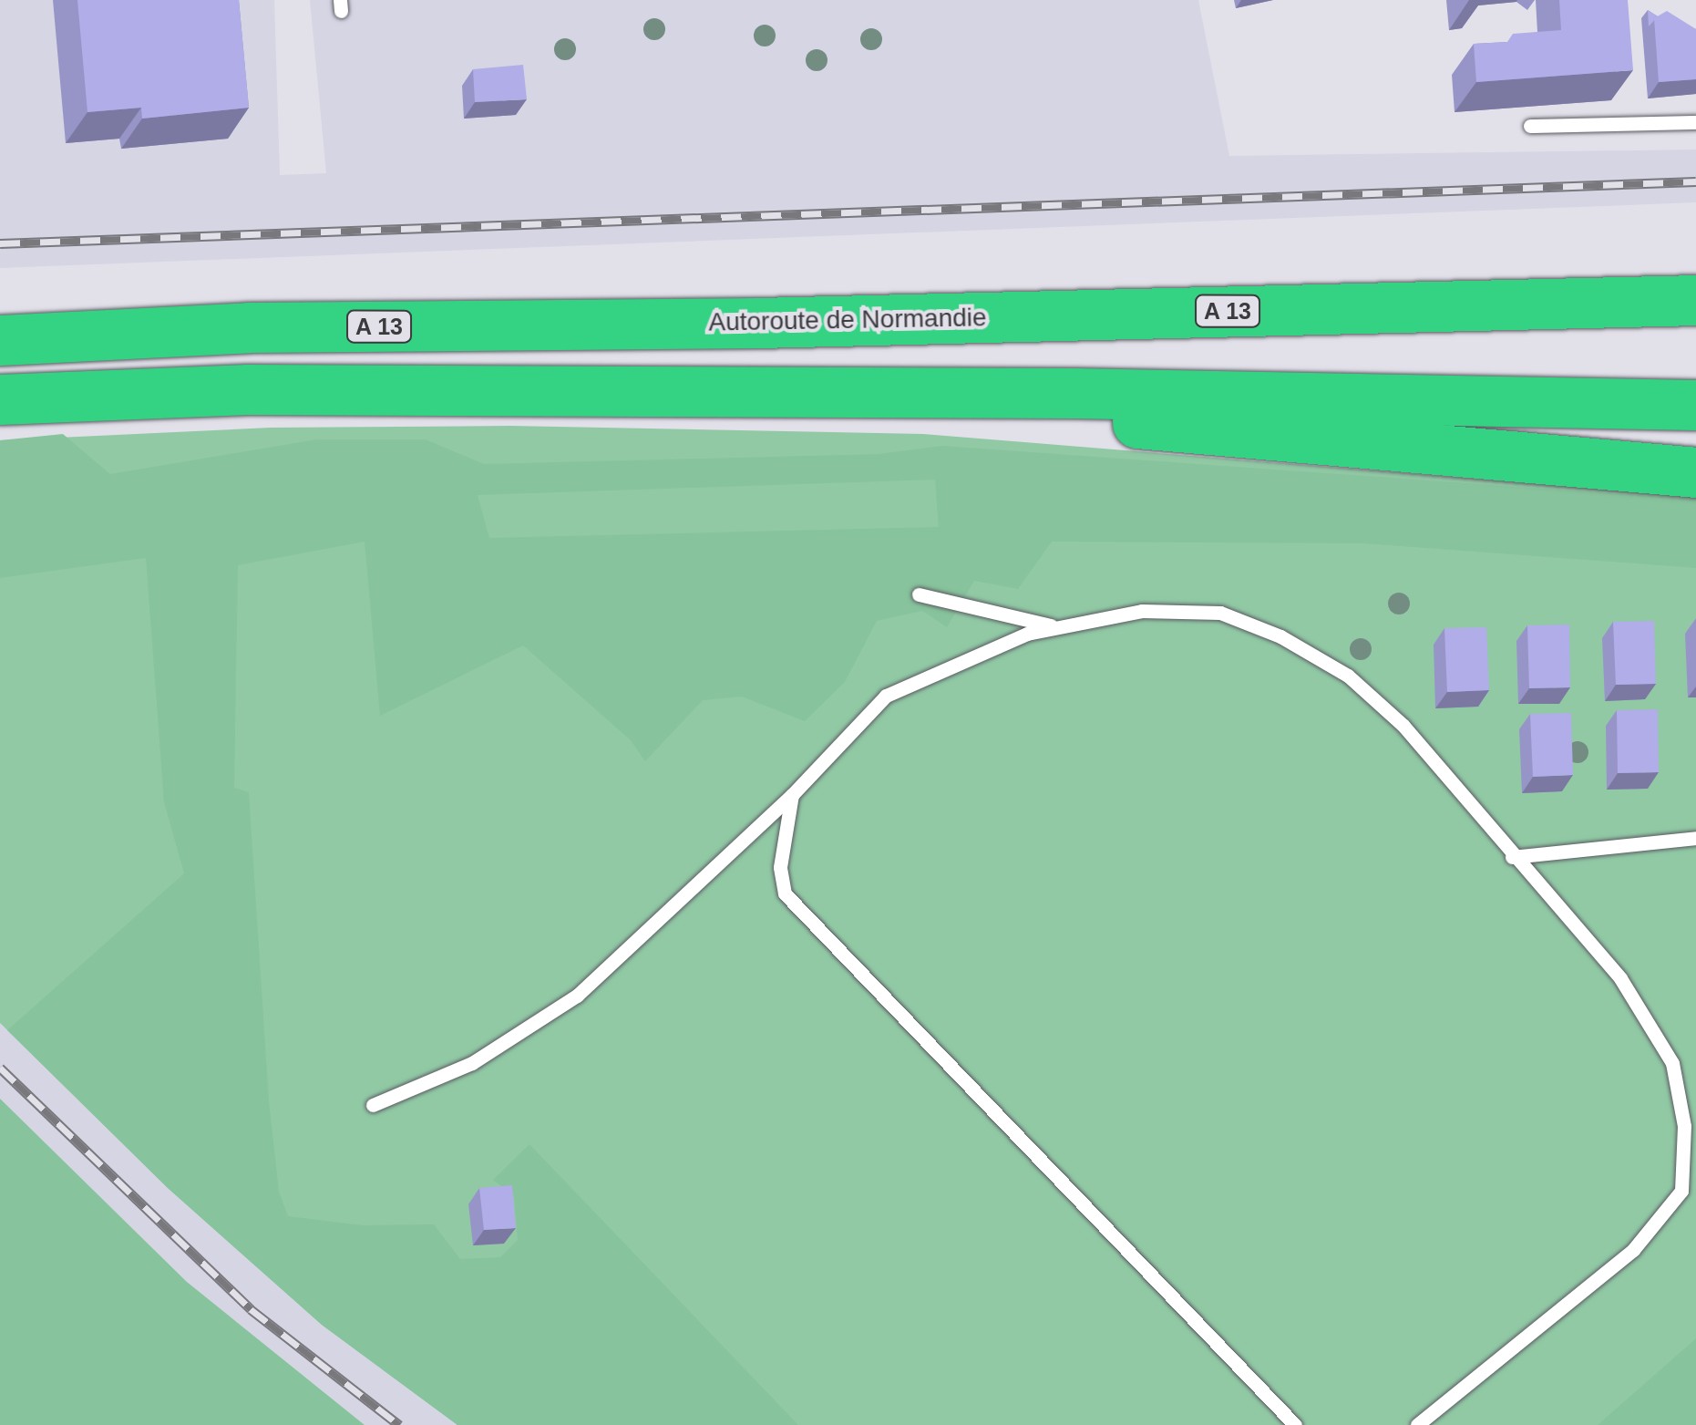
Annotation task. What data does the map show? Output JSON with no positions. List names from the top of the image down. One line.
{"streets":{"highway":["A 13","Autoroute de Normandie"]}}
